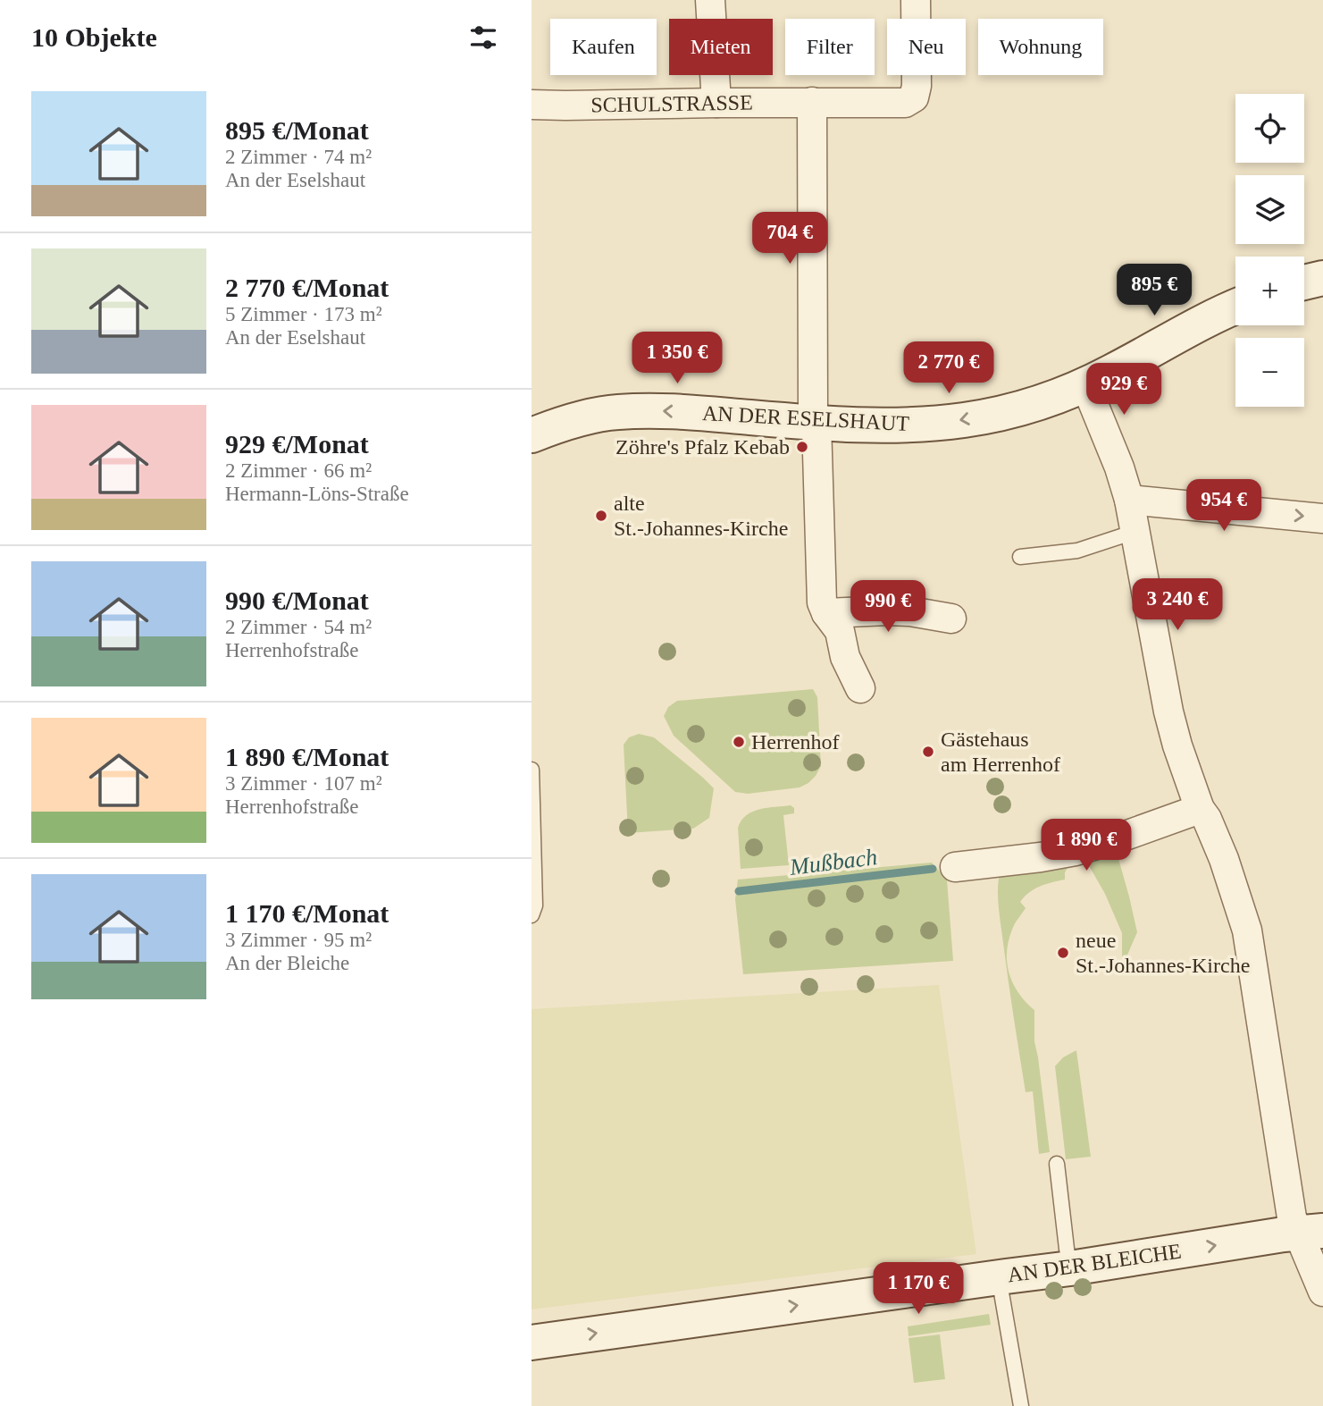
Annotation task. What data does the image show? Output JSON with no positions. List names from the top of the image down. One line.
{"streets":{"main road":["AN DER ESELSHAUT","AN DER BLEICHE"],"street":["SCHULSTRASSE"]},"one_way":["AN DER ESELSHAUT","AN DER BLEICHE"],"water":["Mußbach"],"places":["Zöhre's Pfalz Kebab","alte St.-Johannes-Kirche","Herrenhof","Gästehaus am Herrenhof","neue St.-Johannes-Kirche"],"page":{"heading":"10 Objekte","chip":["Kaufen","Mieten","Filter","Neu","Wohnung"],"list":[{"name":"895 €/Monat","note":"2 Zimmer · 74 m² · An der Eselshaut"},{"name":"2 770 €/Monat","note":"5 Zimmer · 173 m² · An der Eselshaut"},{"name":"929 €/Monat","note":"2 Zimmer · 66 m² · Hermann-Löns-Straße"},{"name":"990 €/Monat","note":"2 Zimmer · 54 m² · Herrenhofstraße"},{"name":"1 890 €/Monat","note":"3 Zimmer · 107 m² · Herrenhofstraße"},{"name":"1 170 €/Monat","note":"3 Zimmer · 95 m² · An der Bleiche"}],"map_buttons":["+","−"],"price":["704 €","895 €","1 350 €","2 770 €","929 €","954 €","3 240 €","990 €","1 890 €","1 170 €"]}}
